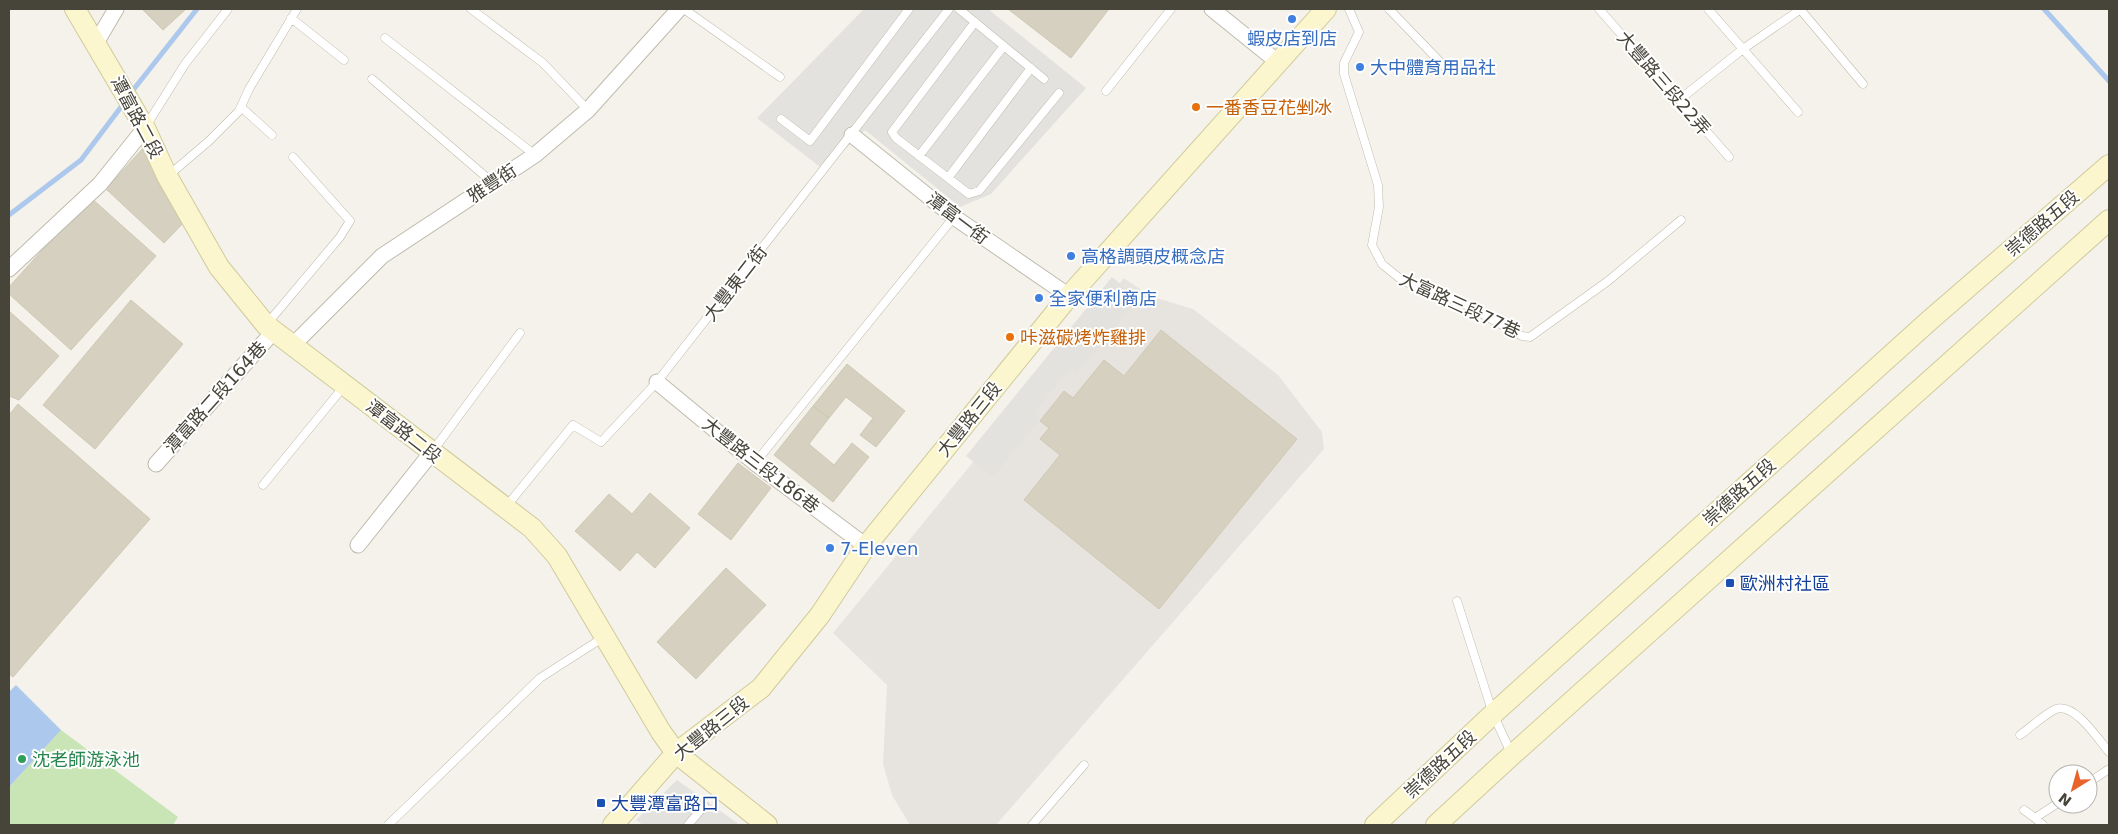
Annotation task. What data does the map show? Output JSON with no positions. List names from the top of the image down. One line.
{"streets":{"street":["潭富路二段","雅豐街","潭富一街","崇德路五段","潭富路二段164巷","大豐路三段","大豐路三段186巷"],"lane":["大豐路三段22弄","大豐東二街","大富路三段77巷"]},"crossings":[["潭富路二段","雅豐街"],["潭富路二段","大豐東二街"],["潭富路二段","潭富路二段164巷"],["潭富路二段","大豐路三段"],["潭富一街","大豐東二街"],["潭富一街","大豐路三段"],["大豐東二街","大豐路三段186巷"],["大豐路三段","大豐路三段186巷"]],"places":{"other":["蝦皮店到店","大中體育用品社","一番香豆花剉冰","高格調頭皮概念店","全家便利商店","咔滋碳烤炸雞排","7-Eleven","沈老師游泳池"],"transit":["歐洲村社區","大豐潭富路口"]},"north":"bottom left"}
